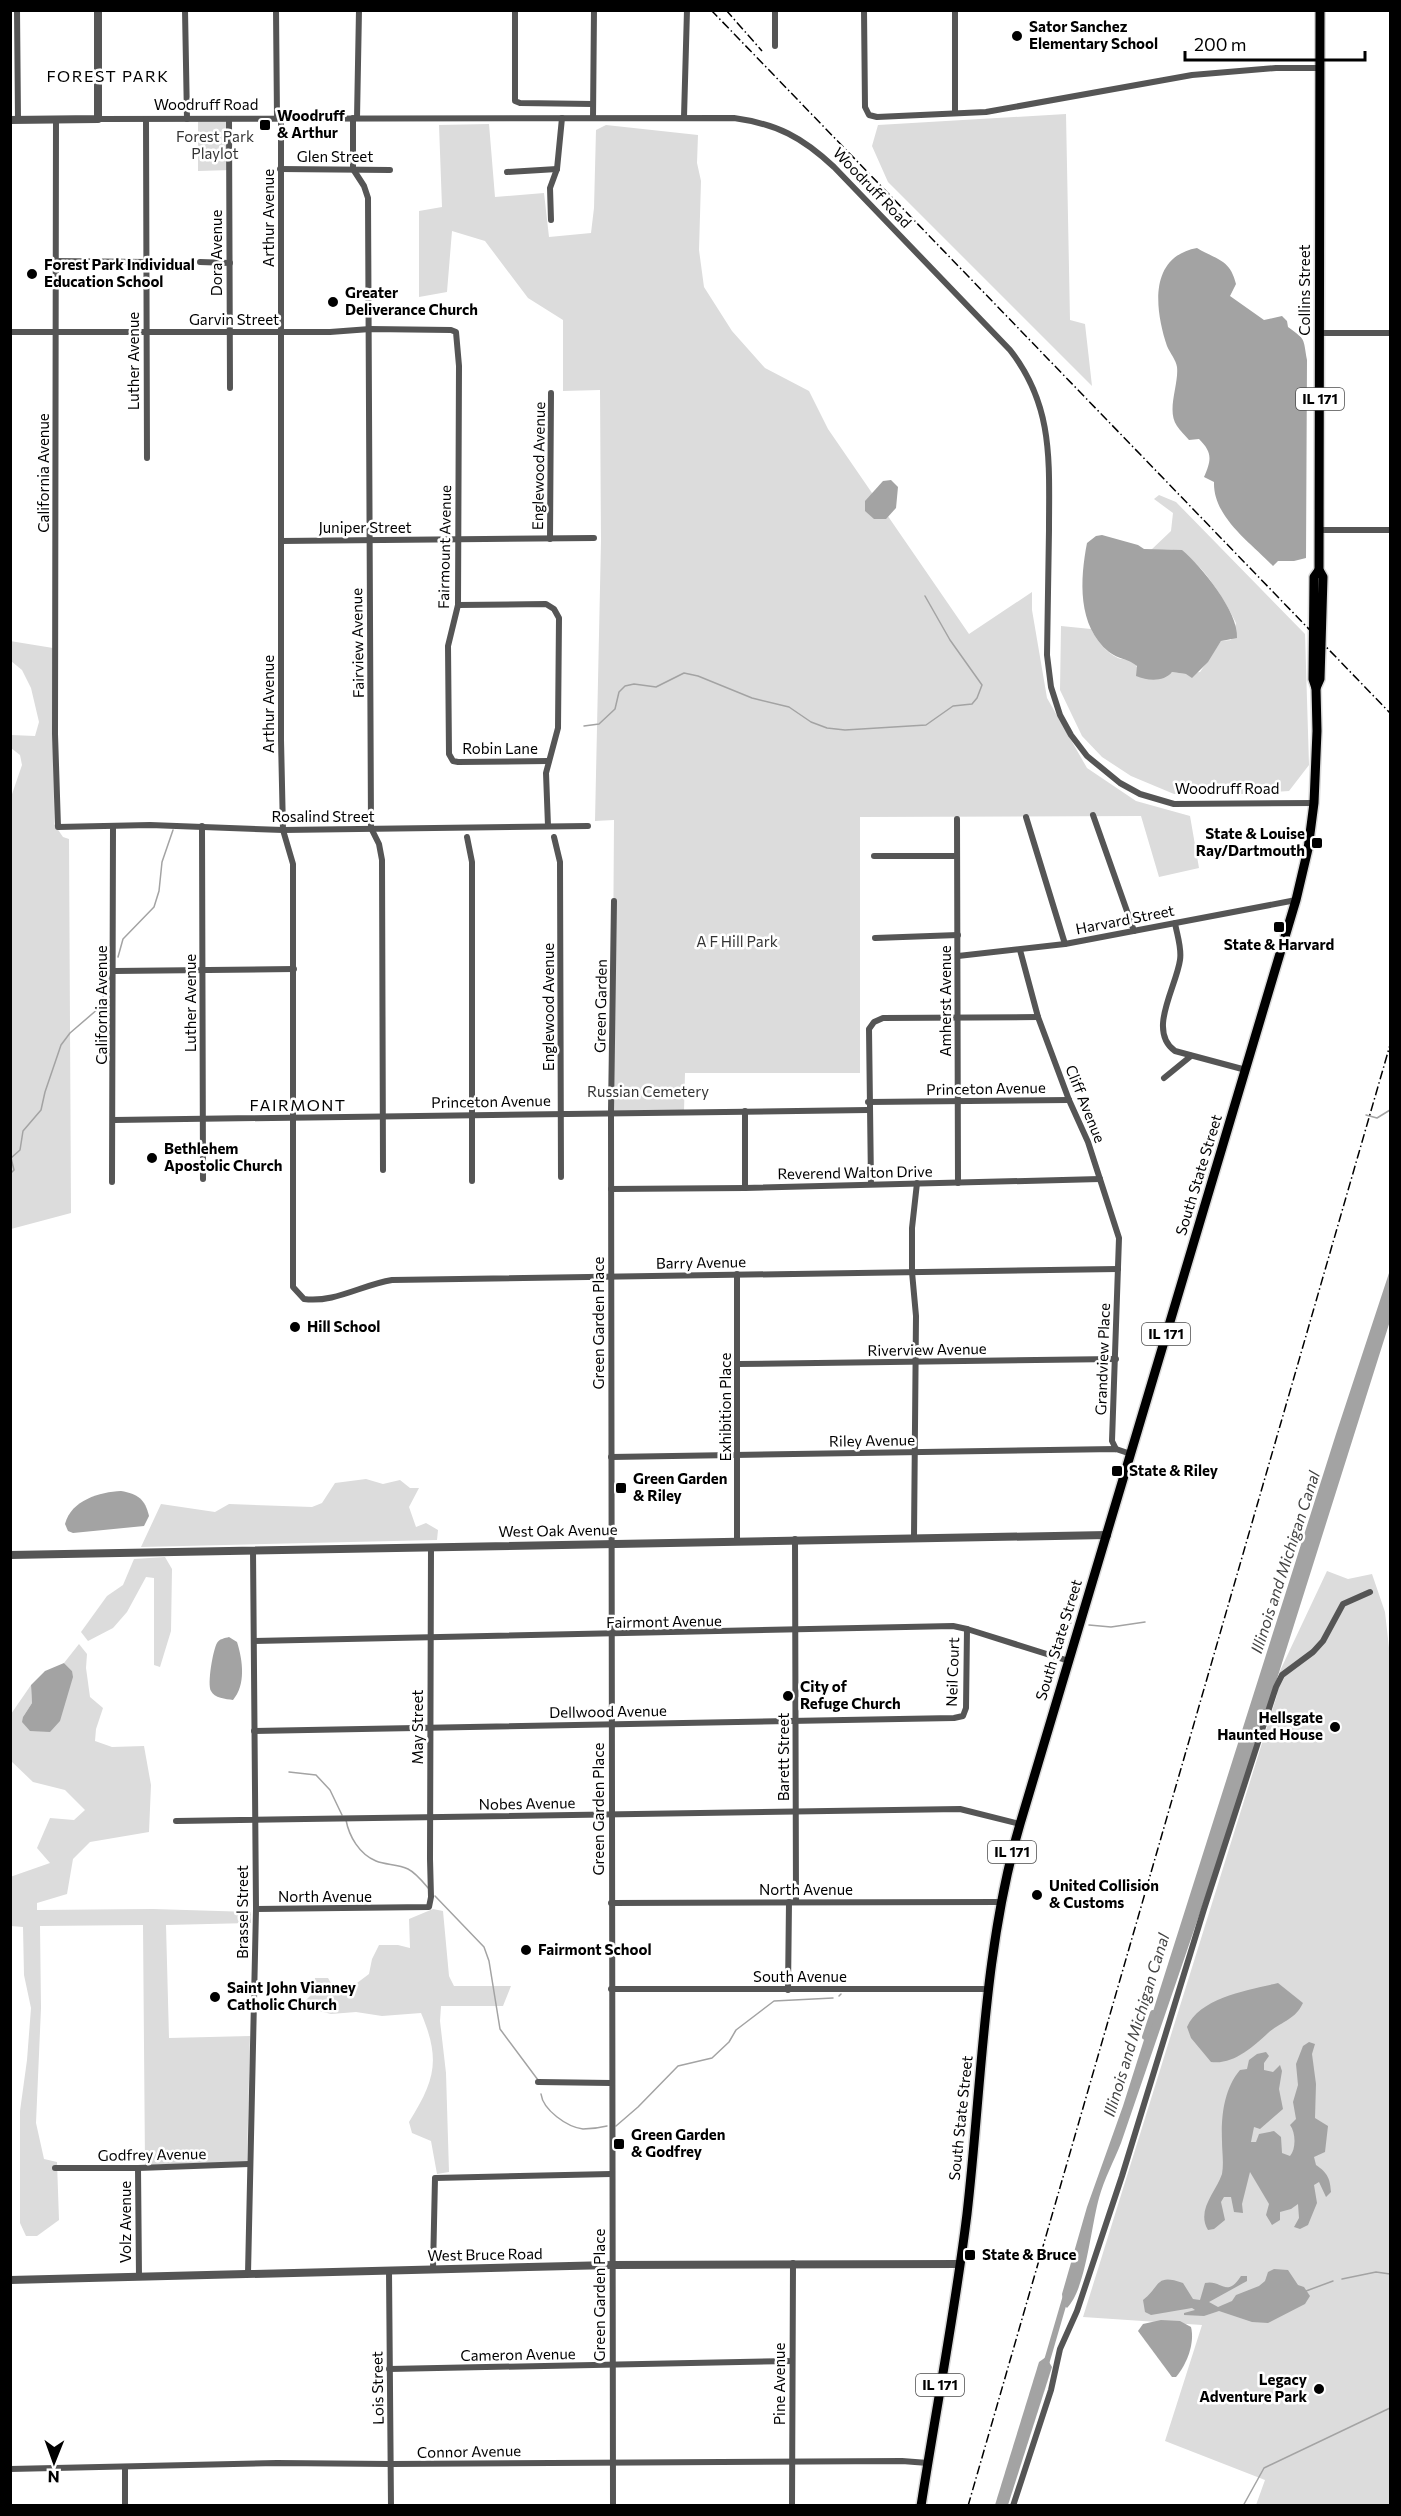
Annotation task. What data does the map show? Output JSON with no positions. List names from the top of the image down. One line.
{"streets":{"main road":["Collins Street","IL 171","South State Street"],"street":["Woodruff Road","Glen Street","Arthur Avenue","Dora Avenue","Garvin Street","Luther Avenue","Englewood Avenue","California Avenue","Juniper Street","Fairmount Avenue","Fairview Avenue","Robin Lane","Rosalind Street","Harvard Street","Amherst Avenue","Green Garden","Princeton Avenue","Cliff Avenue","Reverend Walton Drive","Barry Avenue","Green Garden Place","Riverview Avenue","Grandview Place","Exhibition Place","Riley Avenue","West Oak Avenue","Fairmont Avenue","Neil Court","Dellwood Avenue","May Street","Barett Street","Nobes Avenue","North Avenue","Brassel Street","South Avenue","Godfrey Avenue","Volz Avenue","West Bruce Road","Cameron Avenue","Pine Avenue","Lois Street","Connor Avenue"]},"crossings":[["Woodruff Road","Arthur Avenue"],["Woodruff Road","Dora Avenue"],["Woodruff Road","Collins Street"],["Woodruff Road","Luther Avenue"],["Woodruff Road","California Avenue"],["Woodruff Road","Fairview Avenue"],["Woodruff Road","South State Street"],["Glen Street","Arthur Avenue"],["Glen Street","Fairview Avenue"],["Arthur Avenue","Garvin Street"],["Arthur Avenue","Juniper Street"],["Arthur Avenue","Rosalind Street"],["Arthur Avenue","Princeton Avenue"],["Arthur Avenue","Barry Avenue"],["Dora Avenue","Garvin Street"],["Collins Street","South State Street"],["Garvin Street","Luther Avenue"],["Garvin Street","California Avenue"],["Garvin Street","Fairmount Avenue"],["Garvin Street","Fairview Avenue"],["Luther Avenue","Rosalind Street"],["Luther Avenue","Princeton Avenue"],["Englewood Avenue","Juniper Street"],["Englewood Avenue","Princeton Avenue"],["California Avenue","Rosalind Street"],["California Avenue","Princeton Avenue"],["Juniper Street","Fairmount Avenue"],["Juniper Street","Fairview Avenue"],["Fairmount Avenue","Robin Lane"],["Fairview Avenue","Rosalind Street"],["Fairview Avenue","Princeton Avenue"],["Harvard Street","Amherst Avenue"],["Harvard Street","Cliff Avenue"],["Harvard Street","South State Street"],["Amherst Avenue","Princeton Avenue"],["Amherst Avenue","Reverend Walton Drive"],["Green Garden","Princeton Avenue"],["Green Garden","Green Garden Place"],["Princeton Avenue","Cliff Avenue"],["Princeton Avenue","Green Garden Place"],["Cliff Avenue","Reverend Walton Drive"],["Cliff Avenue","Barry Avenue"],["Cliff Avenue","Grandview Place"],["Reverend Walton Drive","Green Garden Place"],["South State Street","Riley Avenue"],["South State Street","West Oak Avenue"],["South State Street","Fairmont Avenue"],["South State Street","Nobes Avenue"],["South State Street","North Avenue"],["South State Street","South Avenue"],["South State Street","West Bruce Road"],["South State Street","Connor Avenue"],["Barry Avenue","Green Garden Place"],["Barry Avenue","Grandview Place"],["Barry Avenue","Exhibition Place"],["Green Garden Place","Riley Avenue"],["Green Garden Place","West Oak Avenue"],["Green Garden Place","Fairmont Avenue"],["Green Garden Place","Dellwood Avenue"],["Green Garden Place","Nobes Avenue"],["Green Garden Place","North Avenue"],["Green Garden Place","South Avenue"],["Green Garden Place","West Bruce Road"],["Green Garden Place","Cameron Avenue"],["Green Garden Place","Connor Avenue"],["Riverview Avenue","Grandview Place"],["Riverview Avenue","Exhibition Place"],["Grandview Place","Riley Avenue"],["Exhibition Place","Riley Avenue"],["Exhibition Place","West Oak Avenue"],["West Oak Avenue","May Street"],["West Oak Avenue","Barett Street"],["West Oak Avenue","Brassel Street"],["Fairmont Avenue","Neil Court"],["Fairmont Avenue","May Street"],["Fairmont Avenue","Barett Street"],["Fairmont Avenue","Brassel Street"],["Neil Court","Dellwood Avenue"],["Dellwood Avenue","May Street"],["Dellwood Avenue","Barett Street"],["Dellwood Avenue","Brassel Street"],["May Street","Nobes Avenue"],["May Street","North Avenue"],["Barett Street","Nobes Avenue"],["Barett Street","North Avenue"],["Barett Street","South Avenue"],["Nobes Avenue","Brassel Street"],["North Avenue","Brassel Street"],["Brassel Street","Godfrey Avenue"],["Brassel Street","West Bruce Road"],["Godfrey Avenue","Volz Avenue"],["Volz Avenue","West Bruce Road"],["West Bruce Road","Pine Avenue"],["West Bruce Road","Lois Street"],["Cameron Avenue","Pine Avenue"],["Cameron Avenue","Lois Street"],["Pine Avenue","Connor Avenue"],["Lois Street","Connor Avenue"]],"districts":["FOREST PARK","FAIRMONT"],"water":["Illinois and Michigan Canal"],"parks":["Forest Park Playlot","A F Hill Park","Russian Cemetery"],"places":{"other":["Sator Sanchez Elementary School","Forest Park Individual Education School","Greater Deliverance Church","Bethlehem Apostolic Church","Hill School","City of Refuge Church","Hellsgate Haunted House","United Collision & Customs","Fairmont School","Saint John Vianney Catholic Church","Legacy Adventure Park"],"transit":["Woodruff & Arthur","State & Louise Ray/Dartmouth","State & Harvard","State & Riley","Green Garden & Riley","Green Garden & Godfrey","State & Bruce"]},"scale_bar":"200 m","north":"bottom"}
